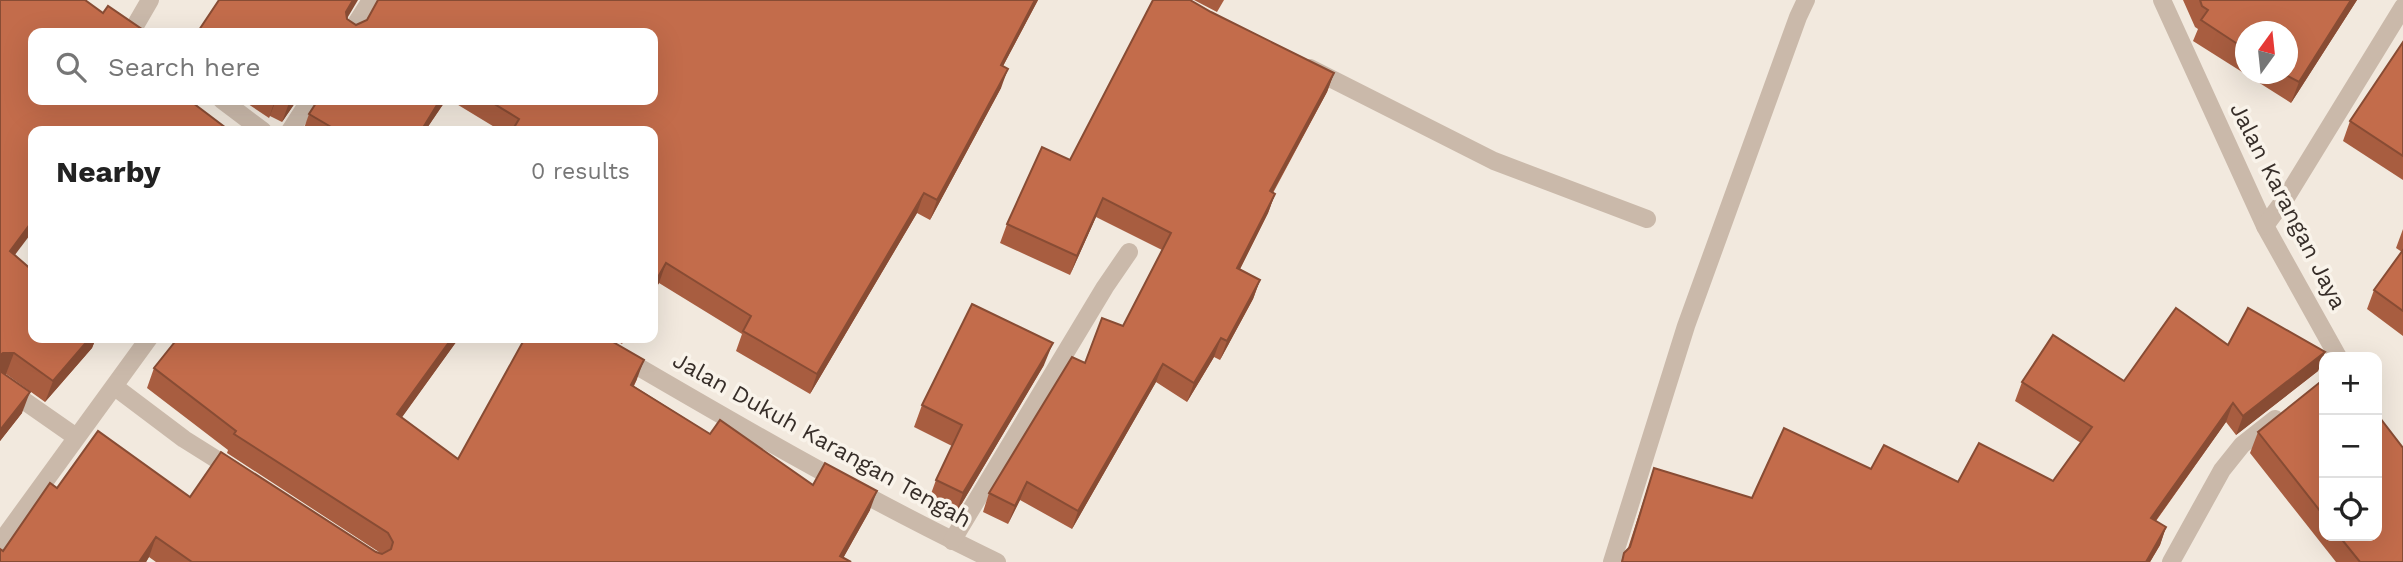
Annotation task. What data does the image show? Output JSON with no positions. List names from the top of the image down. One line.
{"streets":{"street":["Jalan Karangan Jaya","Jalan Dukuh Karangan Tengah"]},"north":"top","page":{"search":"Search here","heading":["Nearby","0 results"],"map_buttons":["+","−"]}}
